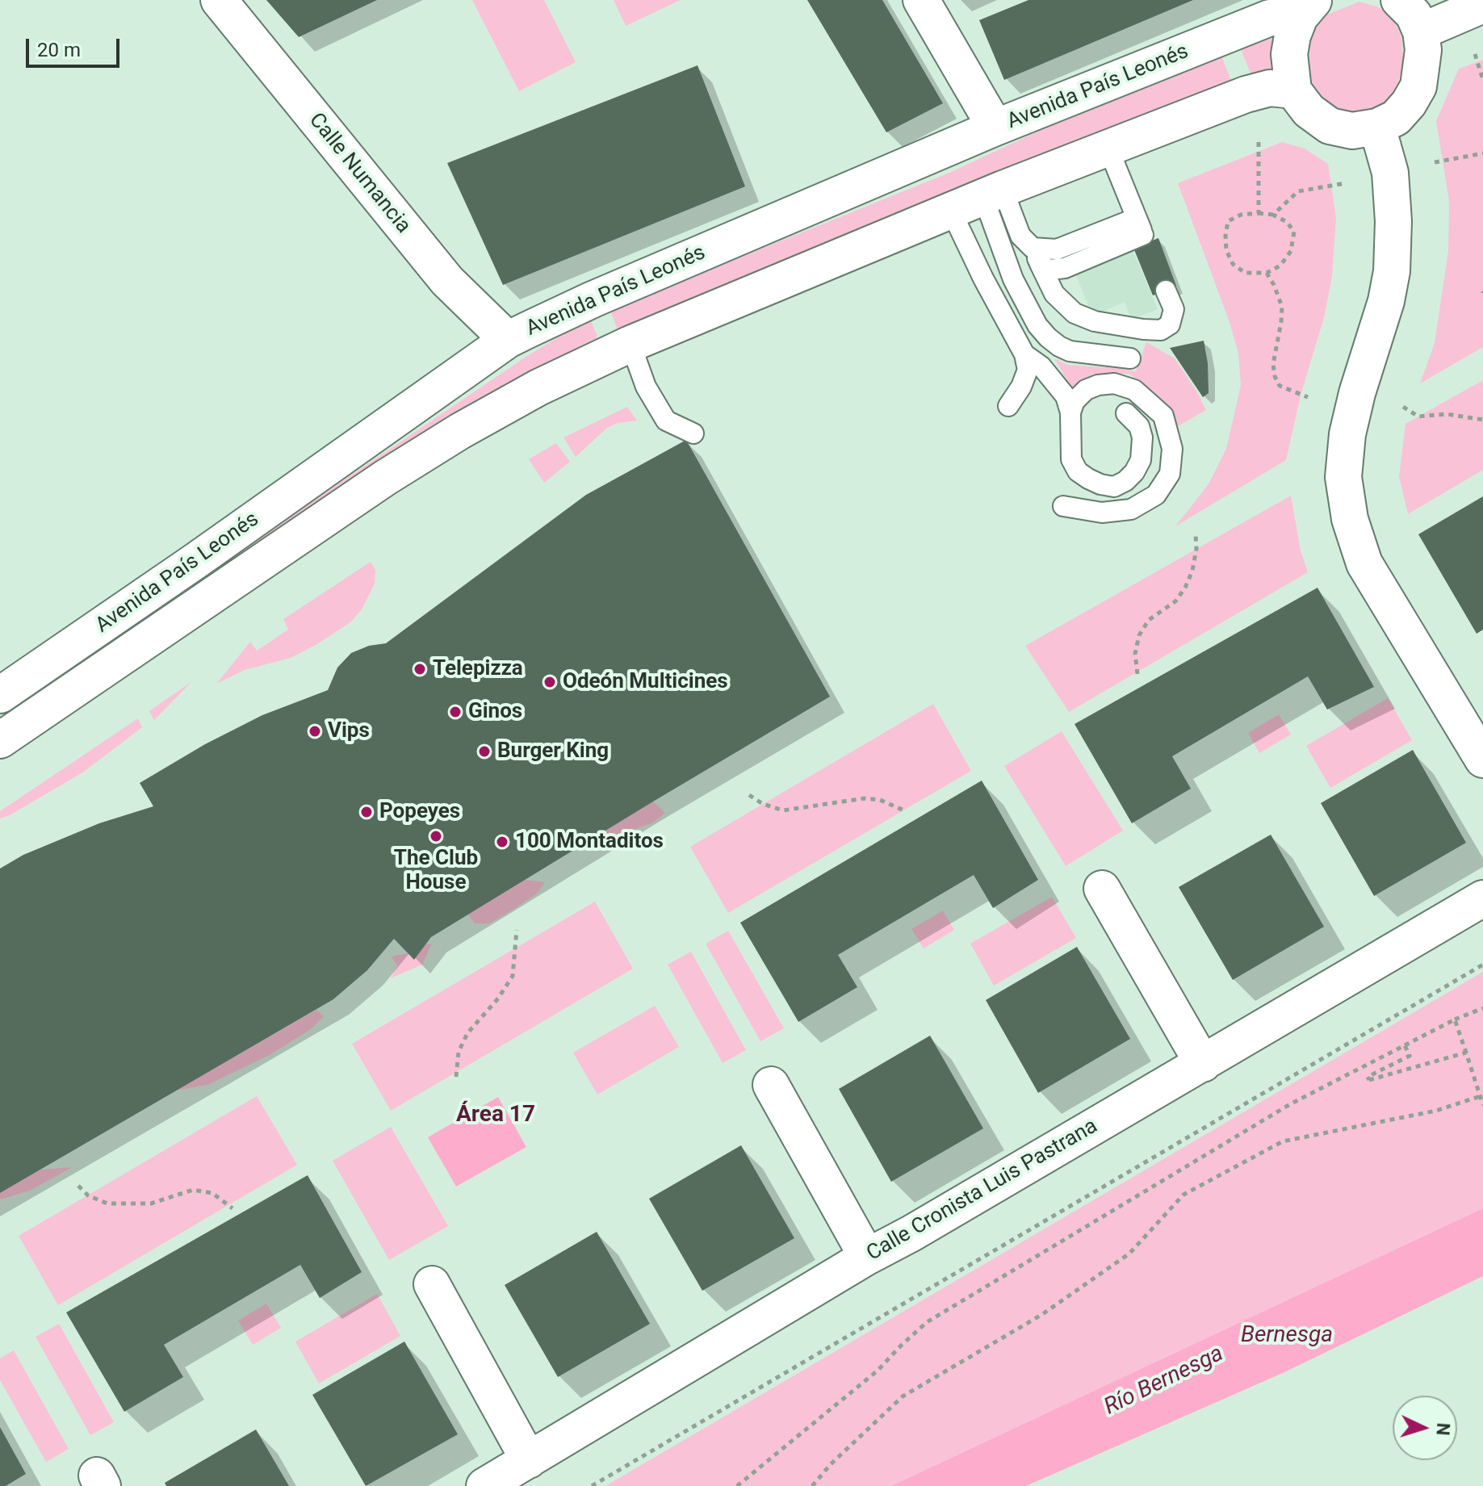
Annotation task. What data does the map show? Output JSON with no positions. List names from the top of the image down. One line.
{"streets":{"street":["Avenida País Leonés","Calle Numancia","Calle Cronista Luis Pastrana"]},"crossings":[["Avenida País Leonés","Calle Numancia"]],"districts":["Área 17"],"water":["Bernesga","Río Bernesga"],"places":["Telepizza","Odeón Multicines","Ginos","Vips","Burger King","Popeyes","The Club House","100 Montaditos"],"scale_bar":"20 m","north":"right"}
